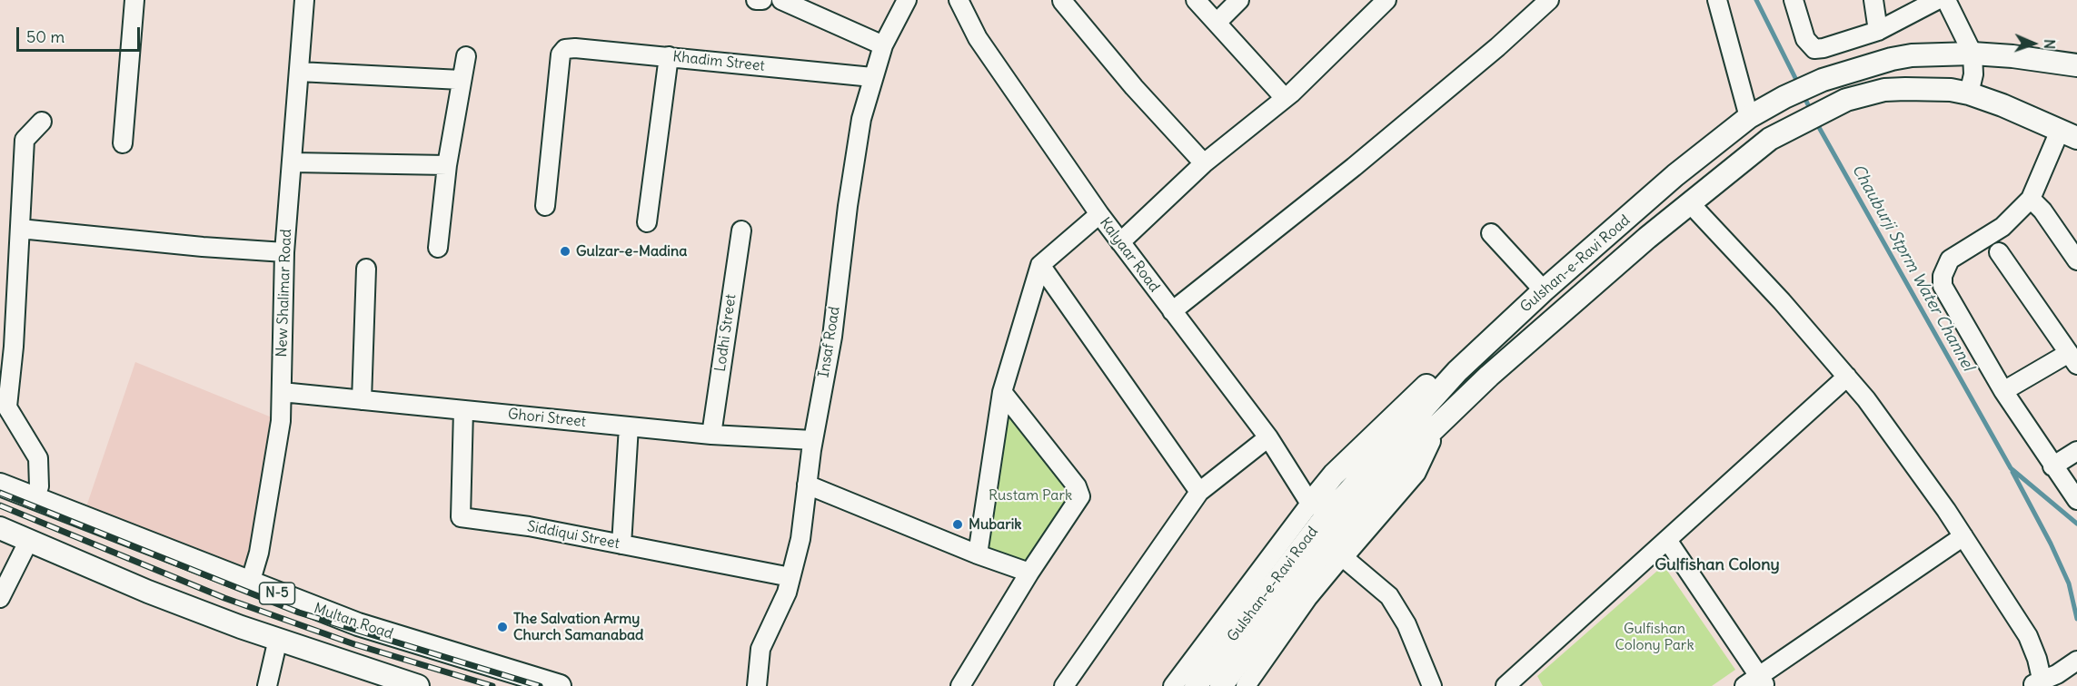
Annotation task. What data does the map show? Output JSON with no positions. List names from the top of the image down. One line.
{"streets":{"main road":["Gulshan-e-Ravi Road","N-5","Multan Road"],"street":["Khadim Street","Kalyaar Road","New Shalimar Road","Lodhi Street","Insaf Road","Ghori Street","Siddiqui Street"]},"crossings":[["Khadim Street","Insaf Road"],["New Shalimar Road","Ghori Street"],["New Shalimar Road","Multan Road"],["Lodhi Street","Ghori Street"],["Insaf Road","Ghori Street"],["Insaf Road","Siddiqui Street"],["Ghori Street","Siddiqui Street"]],"districts":["Gulfishan Colony"],"water":["Chauburji Stprm Water Channel"],"parks":["Rustam Park","Gulfishan Colony Park"],"places":["Gulzar-e-Madina","Mubarik","The Salvation Army Church Samanabad"],"scale_bar":"50 m","north":"right"}
